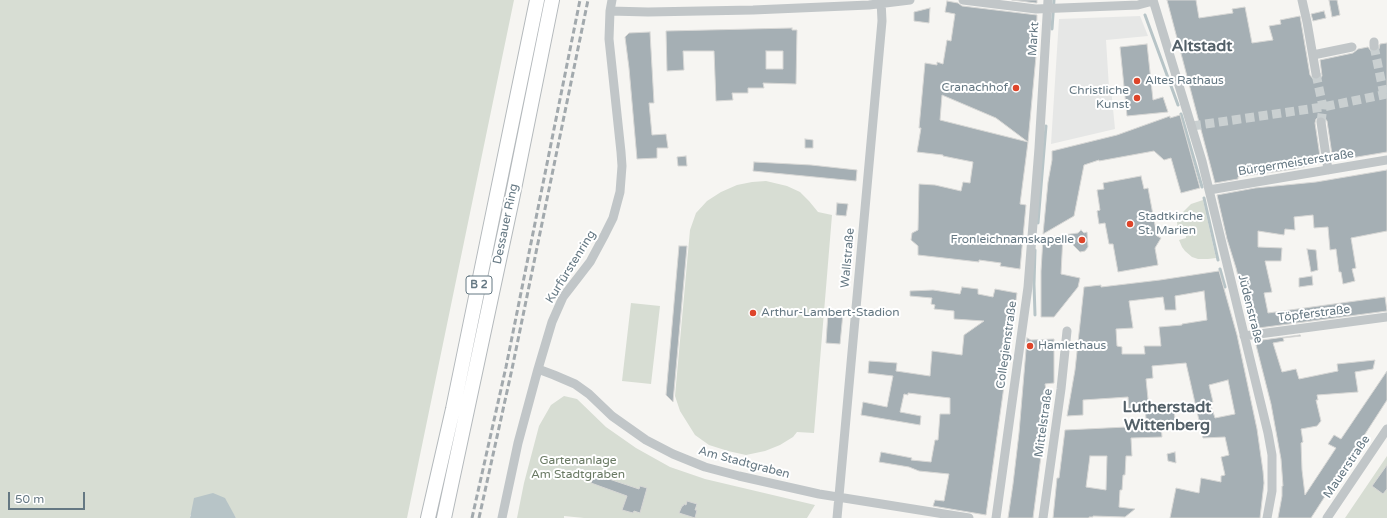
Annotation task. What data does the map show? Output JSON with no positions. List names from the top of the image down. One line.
{"streets":{"main road":["Dessauer Ring","B 2"],"street":["Markt","Bürgermeisterstraße","Wallstraße","Kurfürstenring","Jüdenstraße","Töpferstraße","Collegienstraße","Mittelstraße","Am Stadtgraben","Mauerstraße"]},"crossings":[["Markt","Collegienstraße"],["Bürgermeisterstraße","Jüdenstraße"],["Wallstraße","Am Stadtgraben"],["Kurfürstenring","Am Stadtgraben"],["Jüdenstraße","Töpferstraße"]],"districts":["Altstadt","Lutherstadt Wittenberg"],"parks":["Gartenanlage Am Stadtgraben"],"places":["Altes Rathaus","Cranachhof","Christliche Kunst","Stadtkirche St. Marien","Fronleichnamskapelle","Arthur-Lambert-Stadion","Hamlethaus"],"scale_bar":"50 m"}
